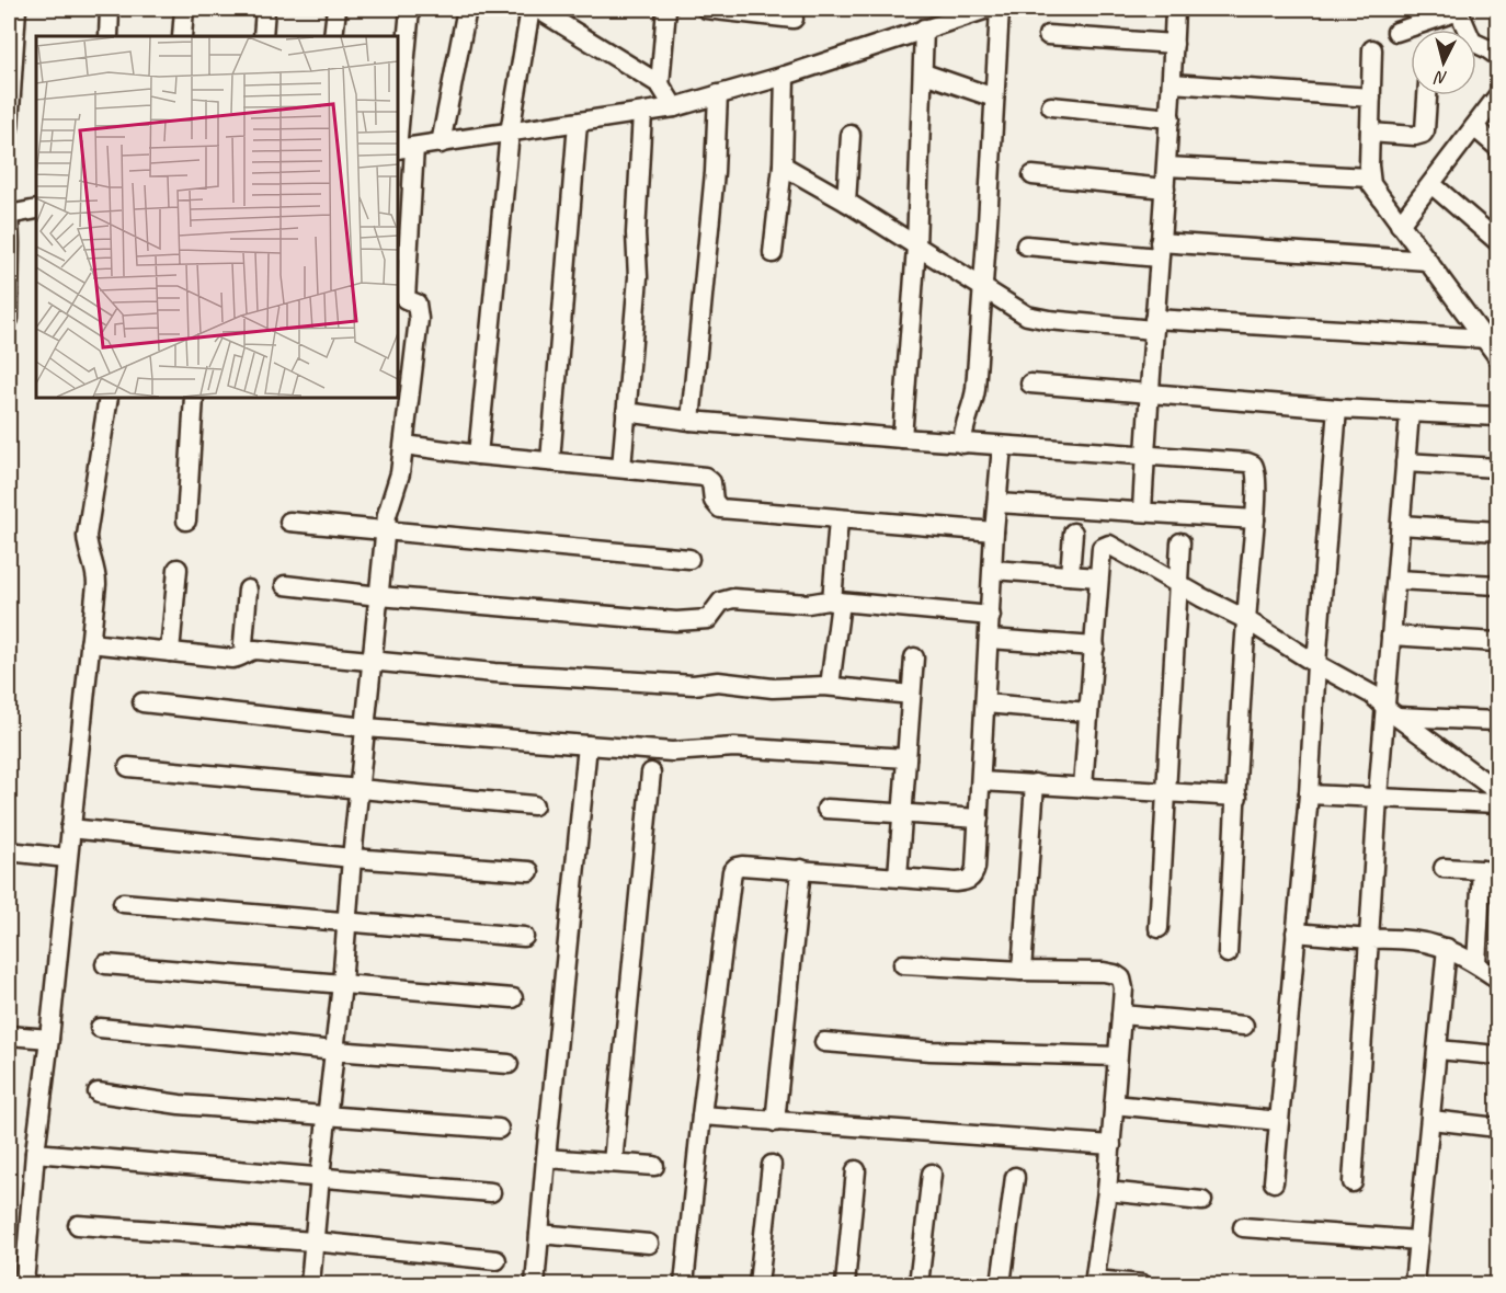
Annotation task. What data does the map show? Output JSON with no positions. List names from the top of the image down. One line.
{"north":"bottom"}
